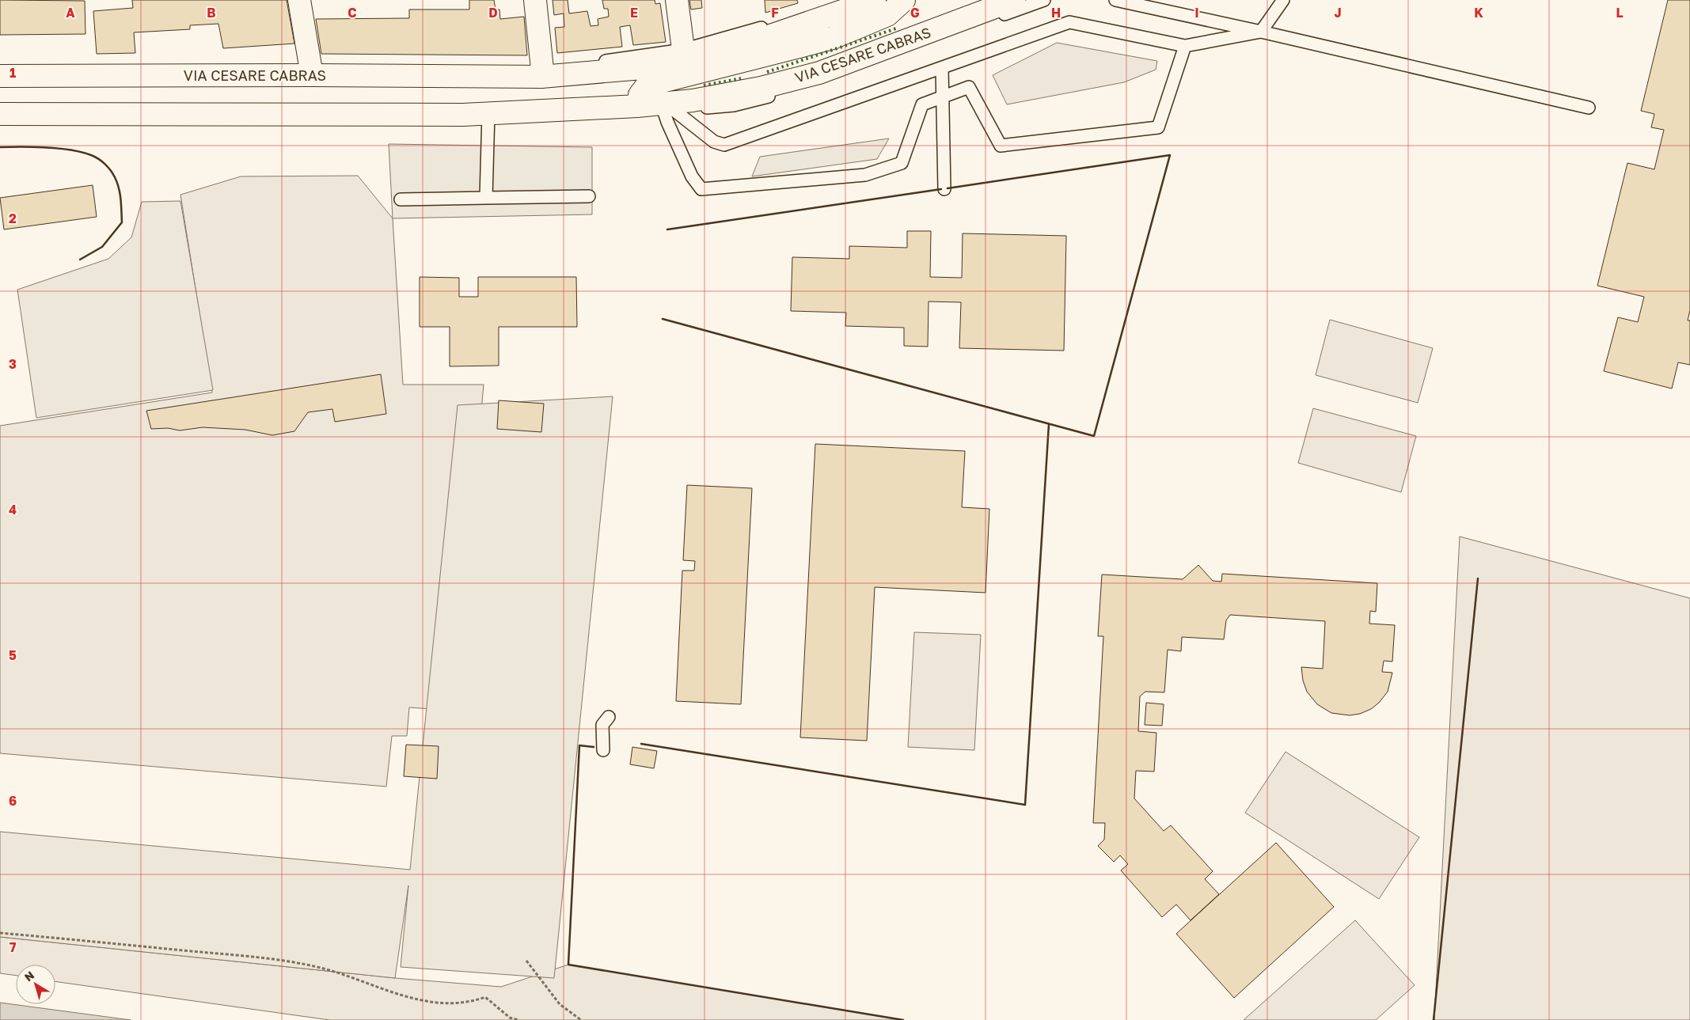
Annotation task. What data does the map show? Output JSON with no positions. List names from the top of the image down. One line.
{"streets":{"main road":["VIA CESARE CABRAS"]},"north":"top left","grid":{"columns":["A","B","C","D","E","F","G","H","I","J","K","L"],"rows":["1","2","3","4","5","6","7"]}}
